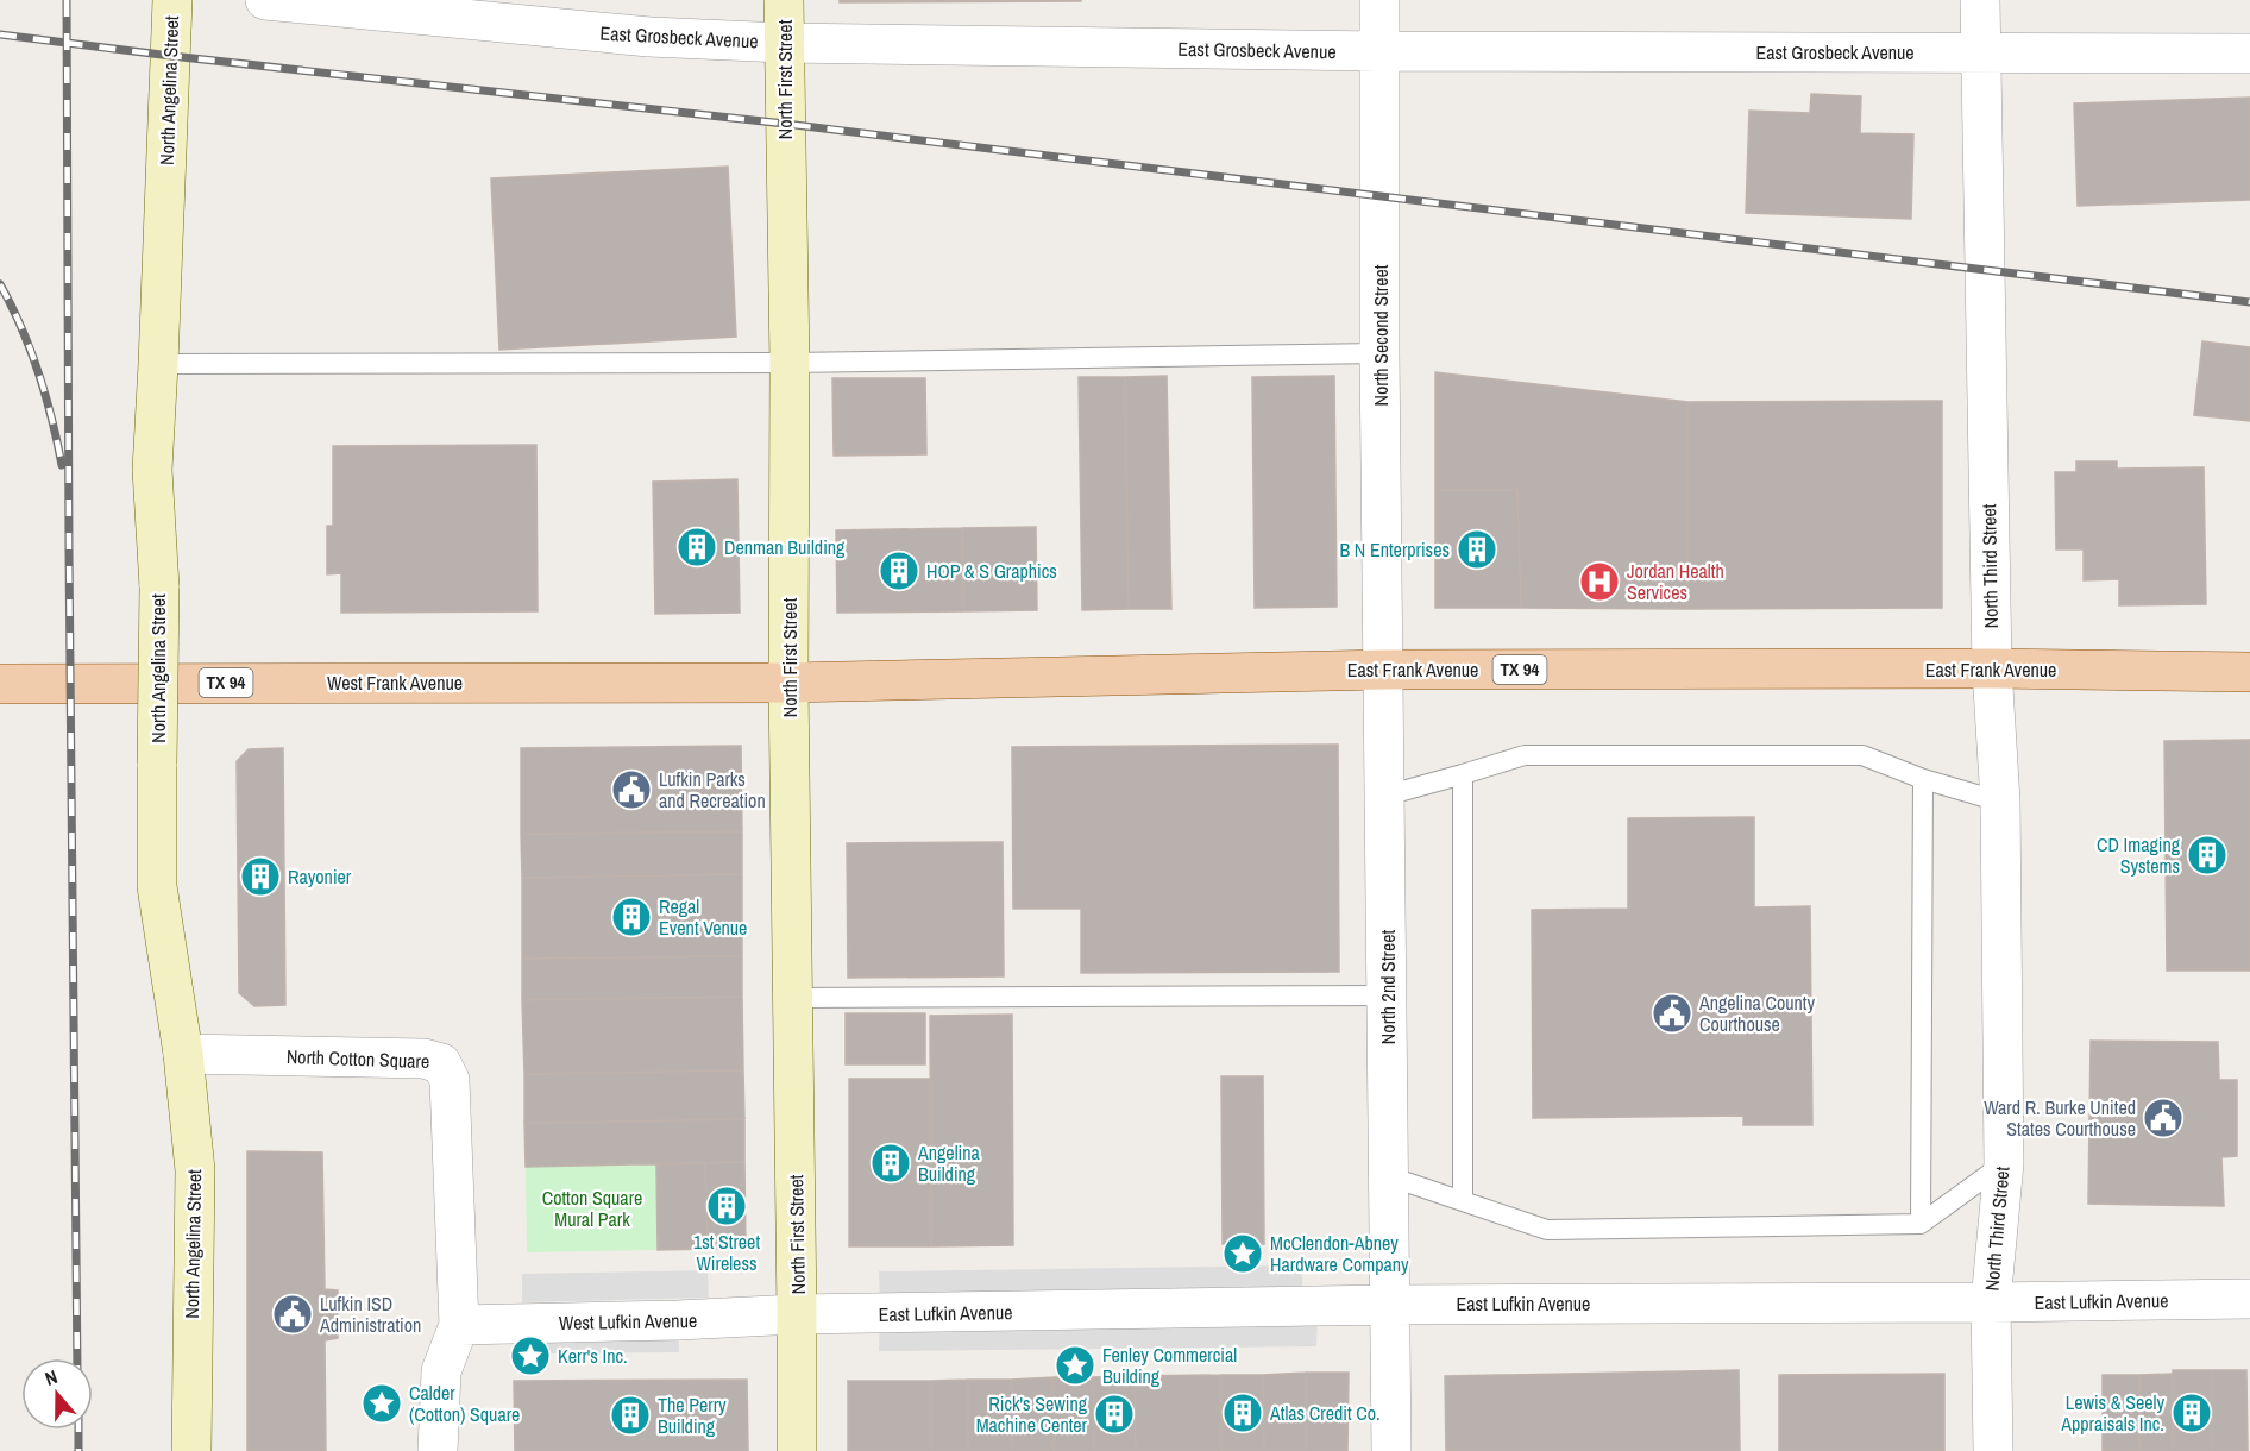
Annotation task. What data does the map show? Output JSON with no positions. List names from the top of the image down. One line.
{"streets":{"main road":["North First Street","North Angelina Street","East Frank Avenue","TX 94","West Frank Avenue"],"street":["East Grosbeck Avenue","North Second Street","North Third Street","North 2nd Street","North Cotton Square","East Lufkin Avenue","West Lufkin Avenue"]},"crossings":[["East Grosbeck Avenue","North First Street"],["East Grosbeck Avenue","North Second Street"],["East Grosbeck Avenue","North Third Street"],["North First Street","East Frank Avenue"],["North First Street","West Frank Avenue"],["North First Street","East Lufkin Avenue"],["North First Street","West Lufkin Avenue"],["North Angelina Street","North Cotton Square"],["North Second Street","East Frank Avenue"],["North Second Street","North 2nd Street"],["North Third Street","East Frank Avenue"],["North Third Street","East Lufkin Avenue"],["East Frank Avenue","West Frank Avenue"],["East Frank Avenue","North 2nd Street"],["North 2nd Street","East Lufkin Avenue"],["North Cotton Square","West Lufkin Avenue"],["East Lufkin Avenue","West Lufkin Avenue"]],"parks":["Cotton Square Mural Park"],"places":{"building":["Denman Building","B N Enterprises","HOP & S Graphics","CD Imaging Systems","Rayonier","Regal Event Venue","Angelina Building","1st Street Wireless","Atlas Credit Co.","Lewis & Seely Appraisals Inc.","Rick's Sewing Machine Center","The Perry Building"],"hospital":["Jordan Health Services"],"public building":["Lufkin Parks and Recreation","Angelina County Courthouse","Ward R. Burke United States Courthouse","Lufkin ISD Administration"],"place":["McClendon-Abney Hardware Company","Kerr's Inc.","Fenley Commercial Building","Calder (Cotton) Square"]},"north":"top"}
